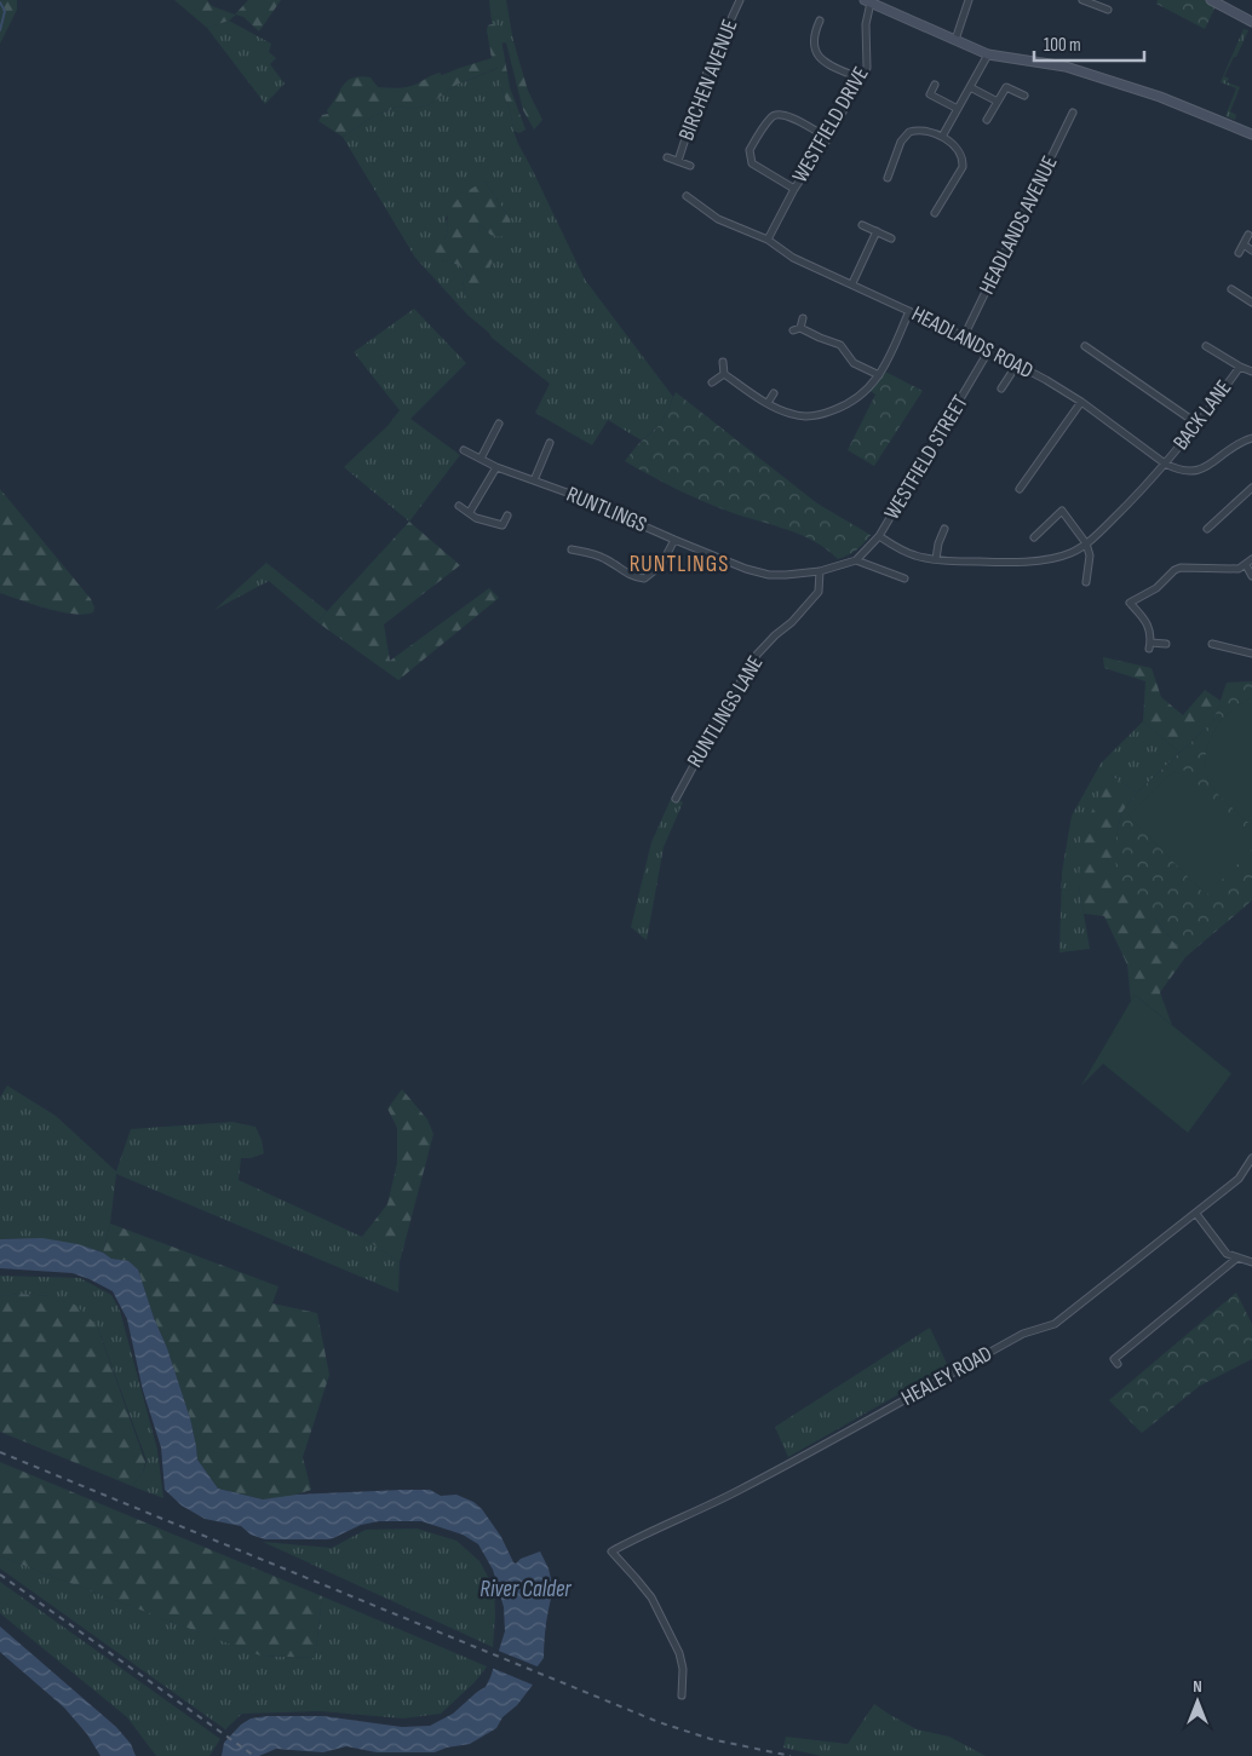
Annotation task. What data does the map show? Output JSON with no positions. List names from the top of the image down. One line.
{"streets":{"street":["BIRCHEN AVENUE","WESTFIELD DRIVE","HEADLANDS AVENUE","HEADLANDS ROAD","BACK LANE","WESTFIELD STREET","RUNTLINGS","RUNTLINGS LANE","HEALEY ROAD"]},"crossings":[["WESTFIELD DRIVE","HEADLANDS ROAD"],["HEADLANDS AVENUE","HEADLANDS ROAD"],["HEADLANDS ROAD","BACK LANE"],["HEADLANDS ROAD","WESTFIELD STREET"],["BACK LANE","WESTFIELD STREET"],["WESTFIELD STREET","RUNTLINGS"],["RUNTLINGS","RUNTLINGS LANE"]],"districts":["RUNTLINGS"],"water":["River Calder"],"scale_bar":"100 m","north":"top"}
